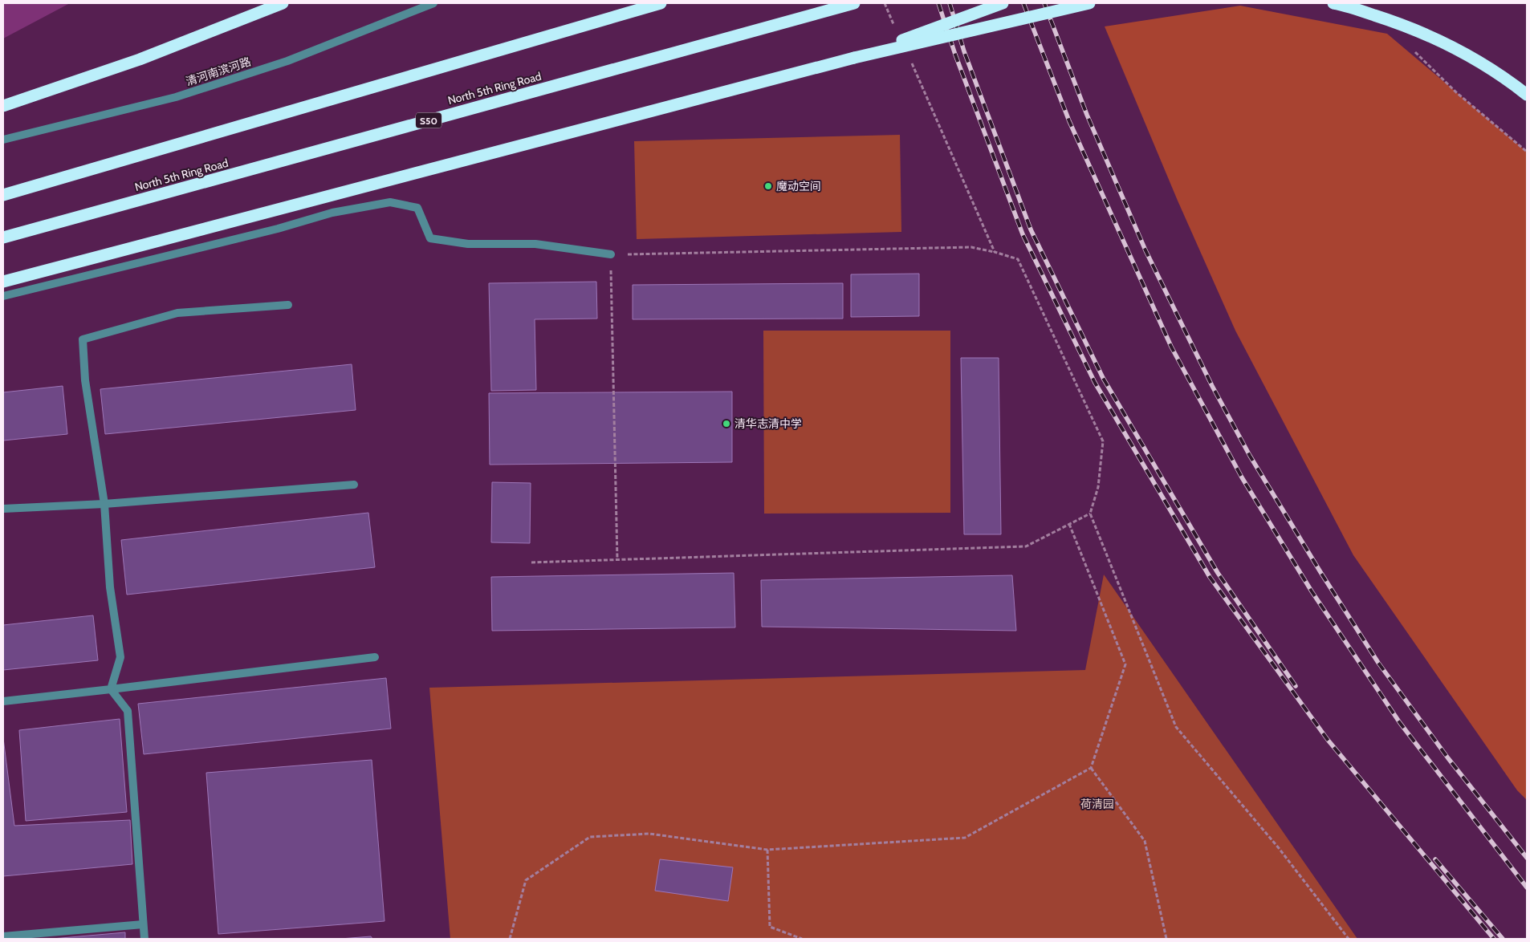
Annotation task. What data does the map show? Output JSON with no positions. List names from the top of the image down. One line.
{"streets":{"highway":["North 5th Ring Road","S50"],"lane":["清河南滨河路"]},"parks":["荷清园"],"places":["魔动空间","清华志清中学"]}
